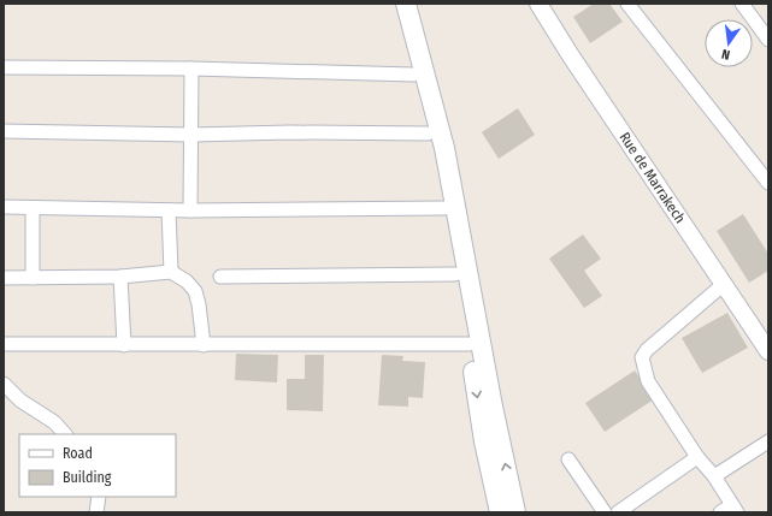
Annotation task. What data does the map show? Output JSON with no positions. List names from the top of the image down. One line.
{"streets":{"street":["Rue de Marrakech"]},"legend":["Road","Building"],"north":"bottom"}
